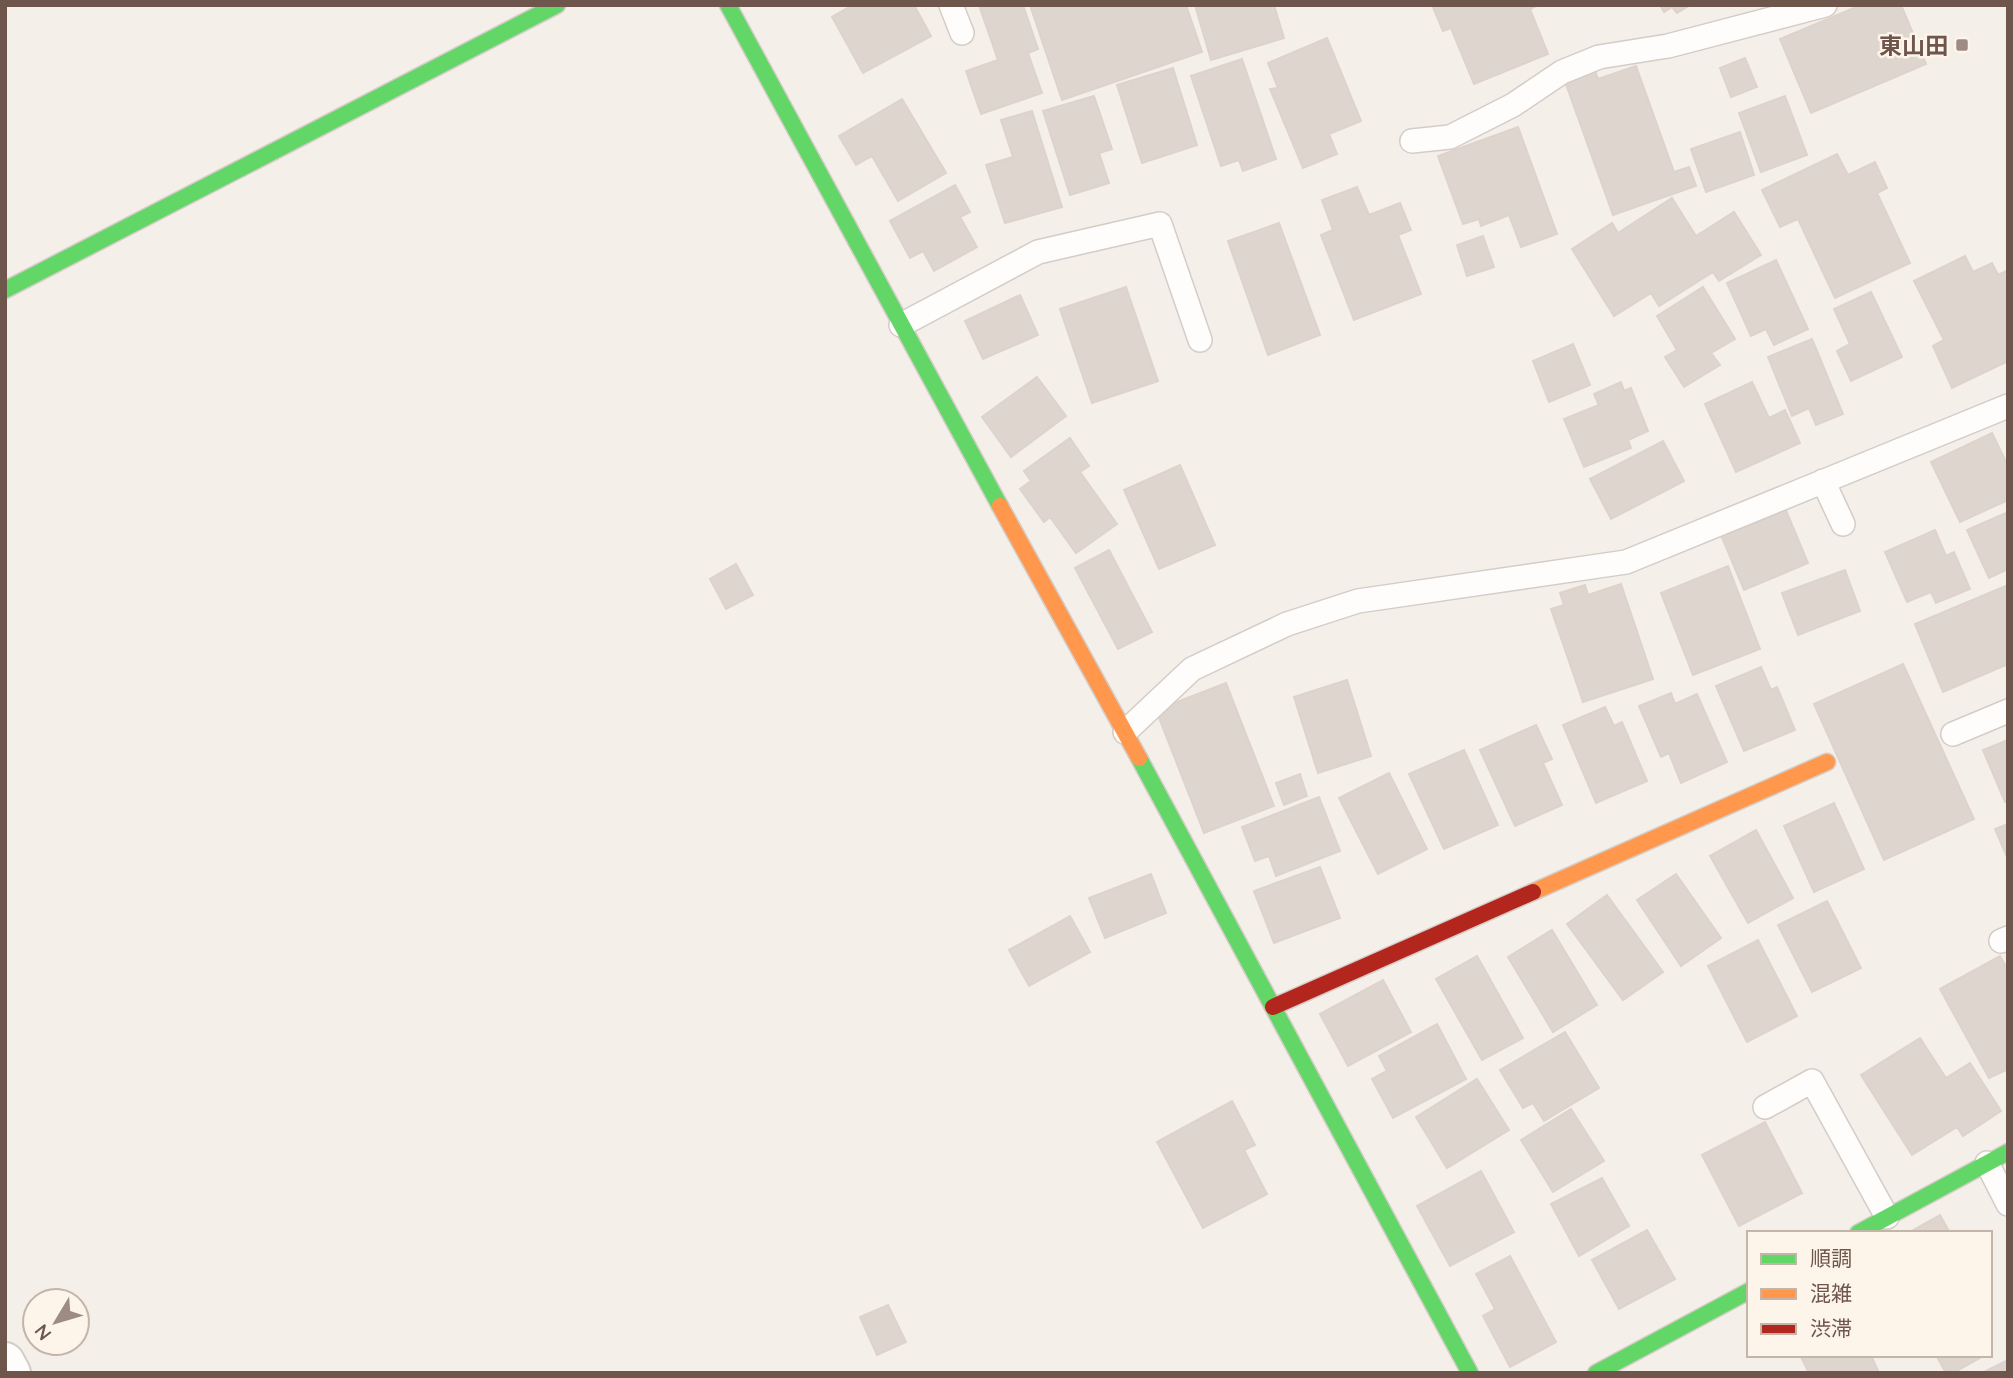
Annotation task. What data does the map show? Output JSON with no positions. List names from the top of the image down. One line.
{"places":{"transit":["東山田"]},"legend":["順調","混雑","渋滞"],"north":"bottom left"}
